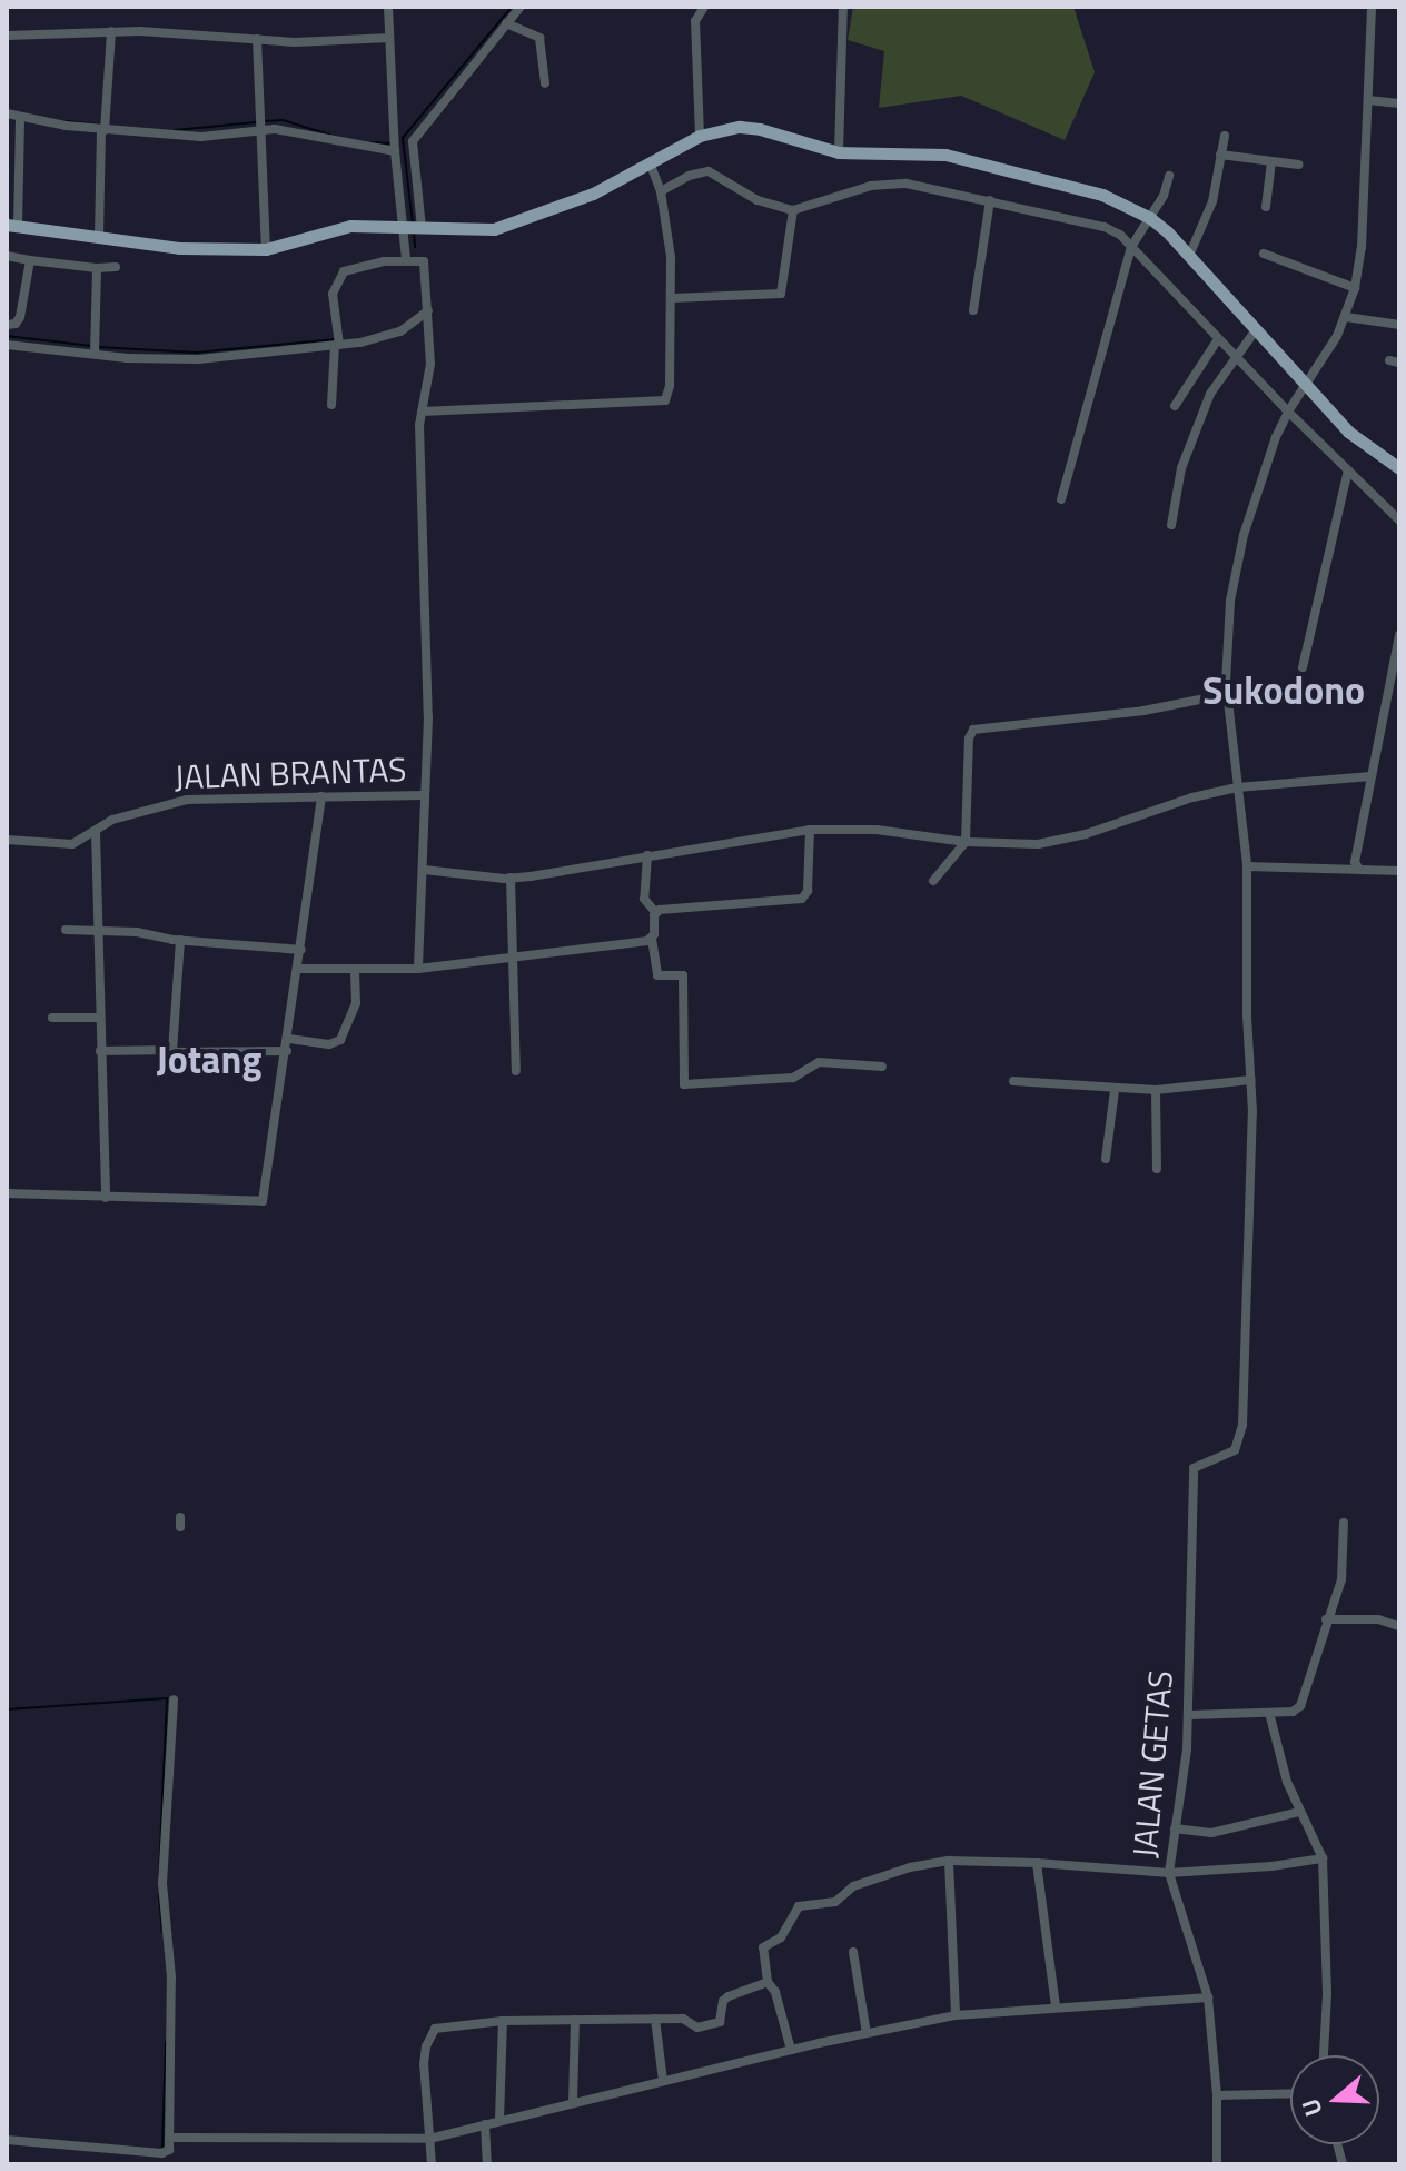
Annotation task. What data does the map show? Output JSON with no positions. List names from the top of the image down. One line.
{"streets":{"street":["JALAN BRANTAS","JALAN GETAS"]},"districts":["Sukodono","Jotang"],"north":"left"}
